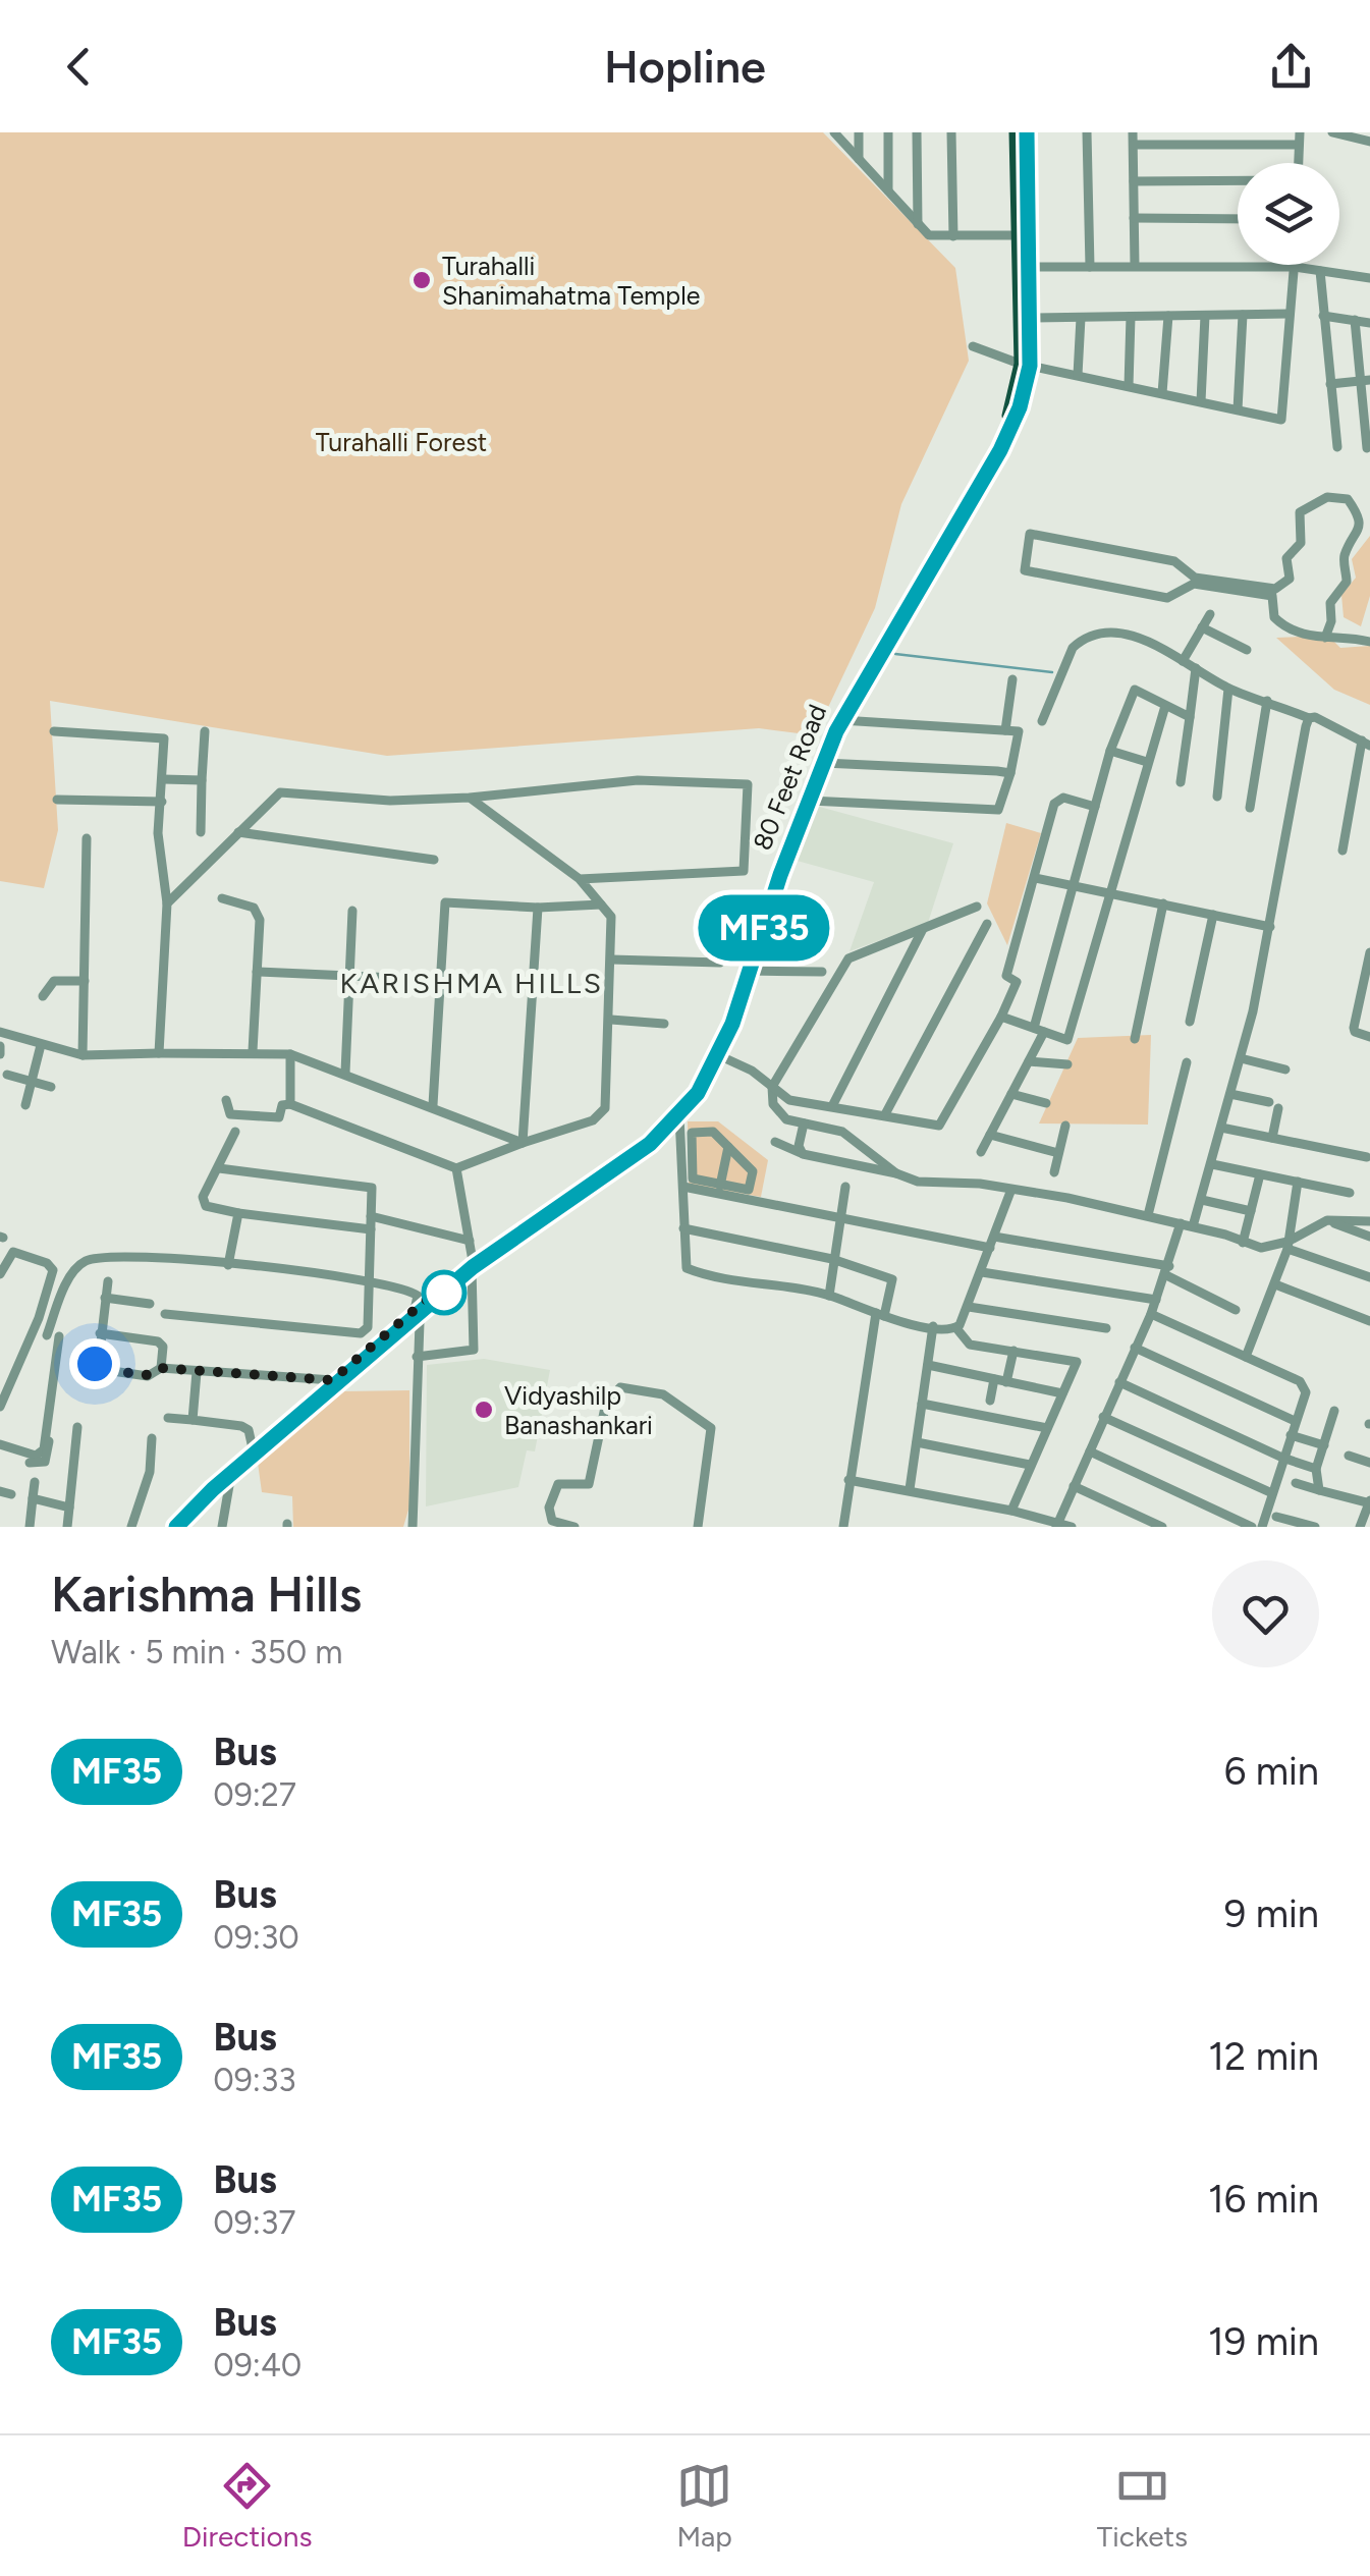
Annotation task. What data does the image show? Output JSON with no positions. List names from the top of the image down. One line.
{"streets":{"main road":["80 Feet Road"]},"districts":["KARISHMA HILLS"],"parks":["Turahalli Forest"],"places":["Turahalli Shanimahatma Temple","Vidyashilp Banashankari"],"lines":["bus line MF35"],"page":{"header":"Hopline","on_map":"MF35","heading":["Karishma Hills","Walk · 5 min · 350 m"],"list":[{"mark":"MF35","name":"Bus","note":"09:27","value":"6 min"},{"mark":"MF35","name":"Bus","note":"09:30","value":"9 min"},{"mark":"MF35","name":"Bus","note":"09:33","value":"12 min"},{"mark":"MF35","name":"Bus","note":"09:37","value":"16 min"},{"mark":"MF35","name":"Bus","note":"09:40","value":"19 min"}],"tabs":["Directions","Map","Tickets"]}}
